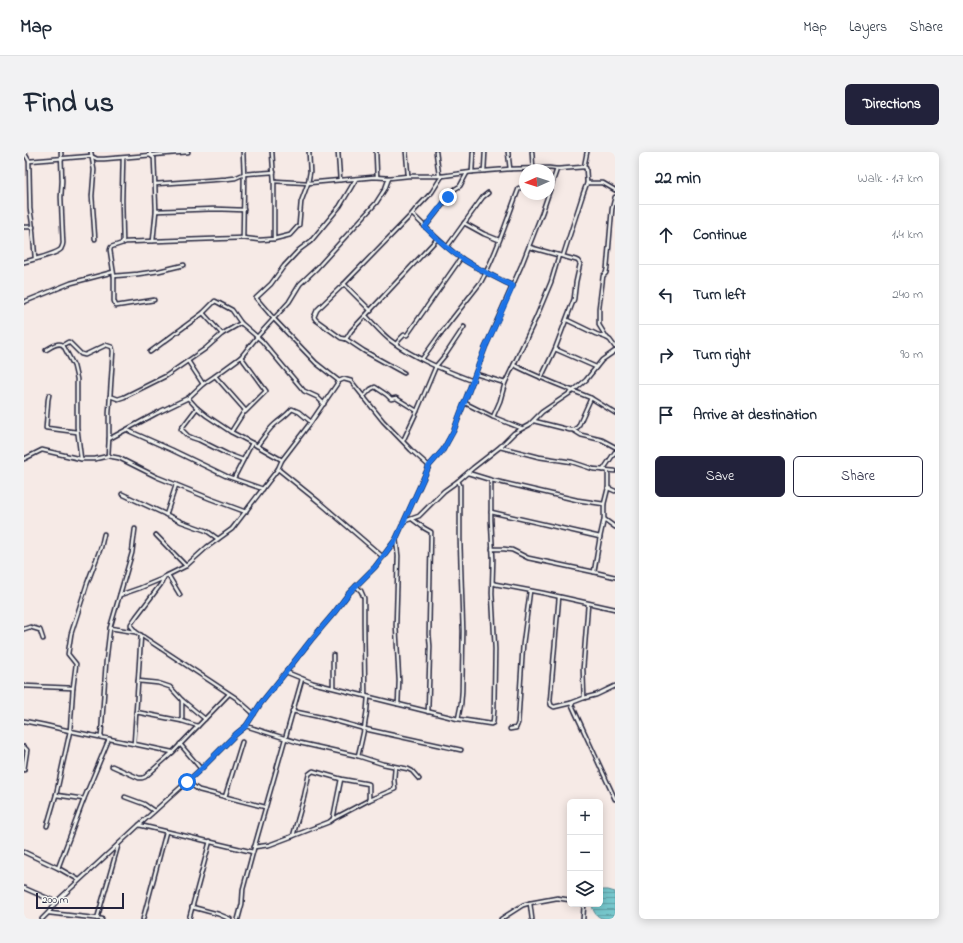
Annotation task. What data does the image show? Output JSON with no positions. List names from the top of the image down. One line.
{"scale_bar":"200 m","north":"left","page":{"header":"Map","nav":["Map","Layers","Share"],"title":"Find us","buttons":["Directions",["Save","Share"]],"heading":["22 min","Walk · 1.7 km"],"list":[["Continue","1.4 km"],["Turn left","240 m"],["Turn right","90 m"],"Arrive at destination"],"map_buttons":["+","−"],"scale":"200 m"}}
